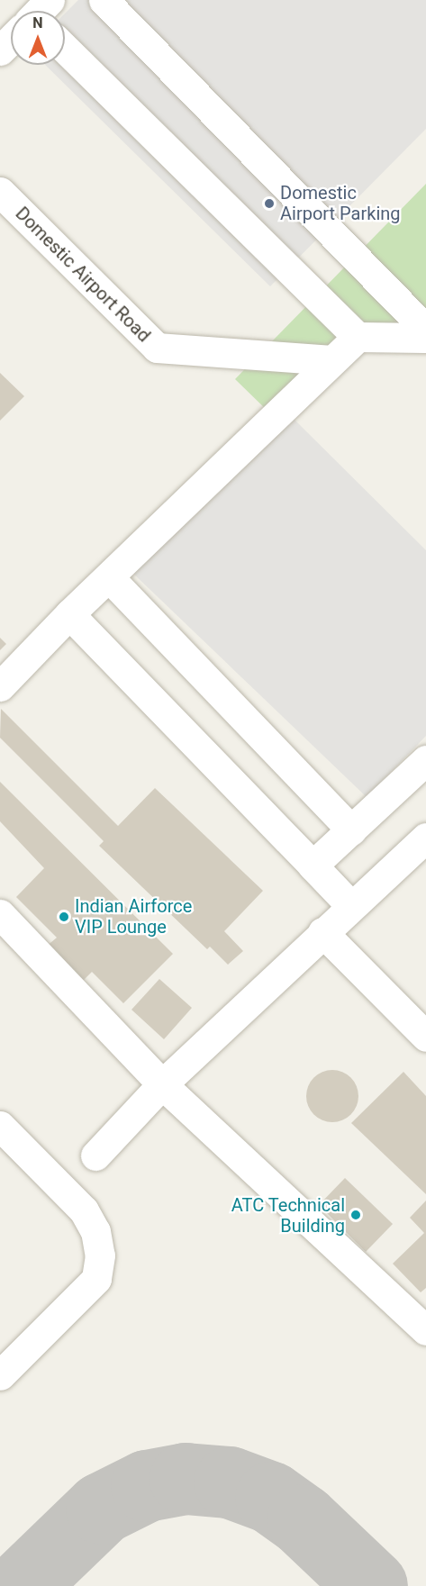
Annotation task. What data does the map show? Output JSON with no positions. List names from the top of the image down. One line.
{"streets":{"lane":["Domestic Airport Road"]},"places":["Domestic Airport Parking","Indian Airforce VIP Lounge","ATC Technical Building"],"north":"top"}
